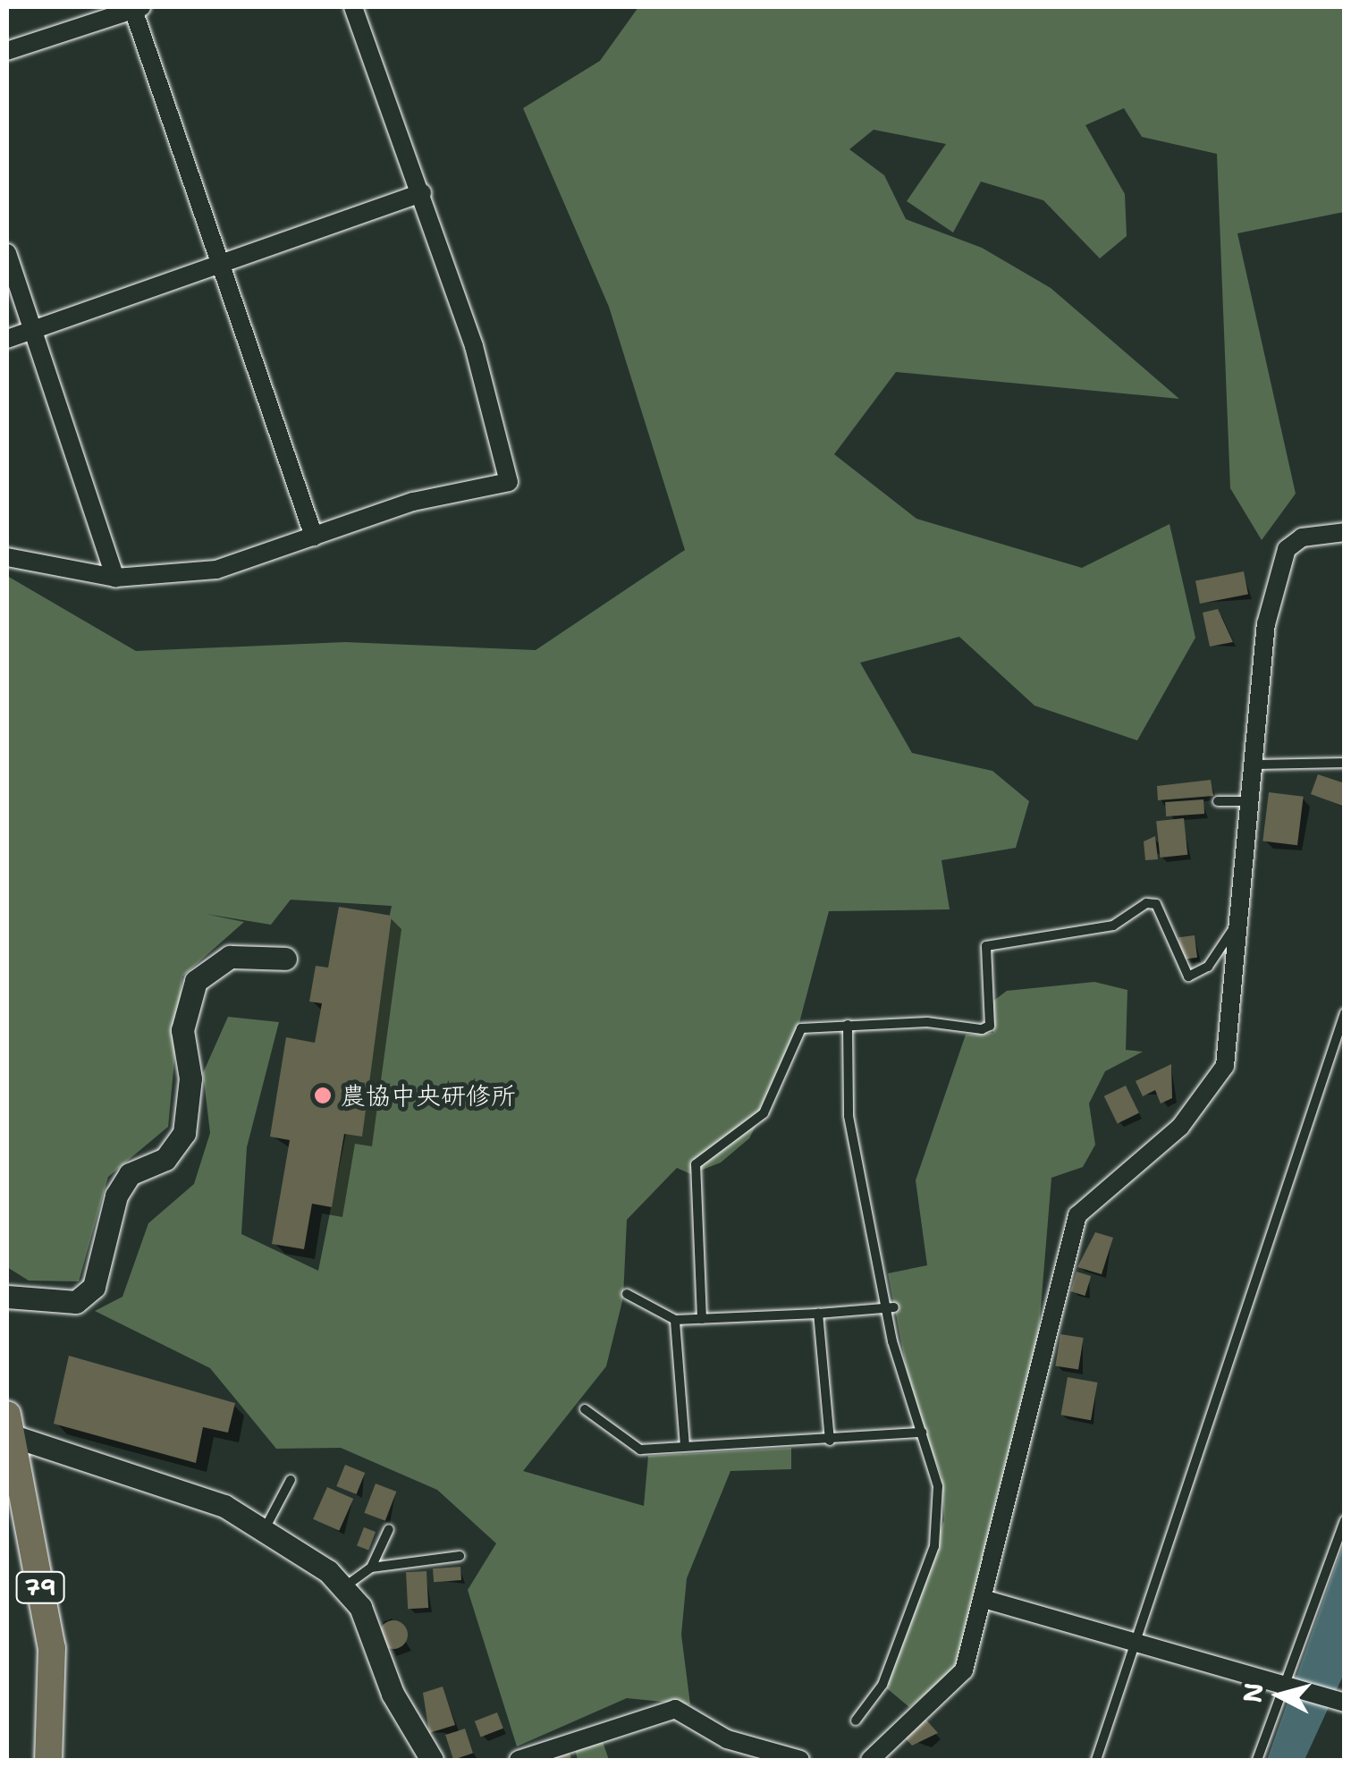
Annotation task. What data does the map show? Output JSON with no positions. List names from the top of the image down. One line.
{"streets":{"main road":["79"]},"places":["農協中央研修所"],"north":"left"}
